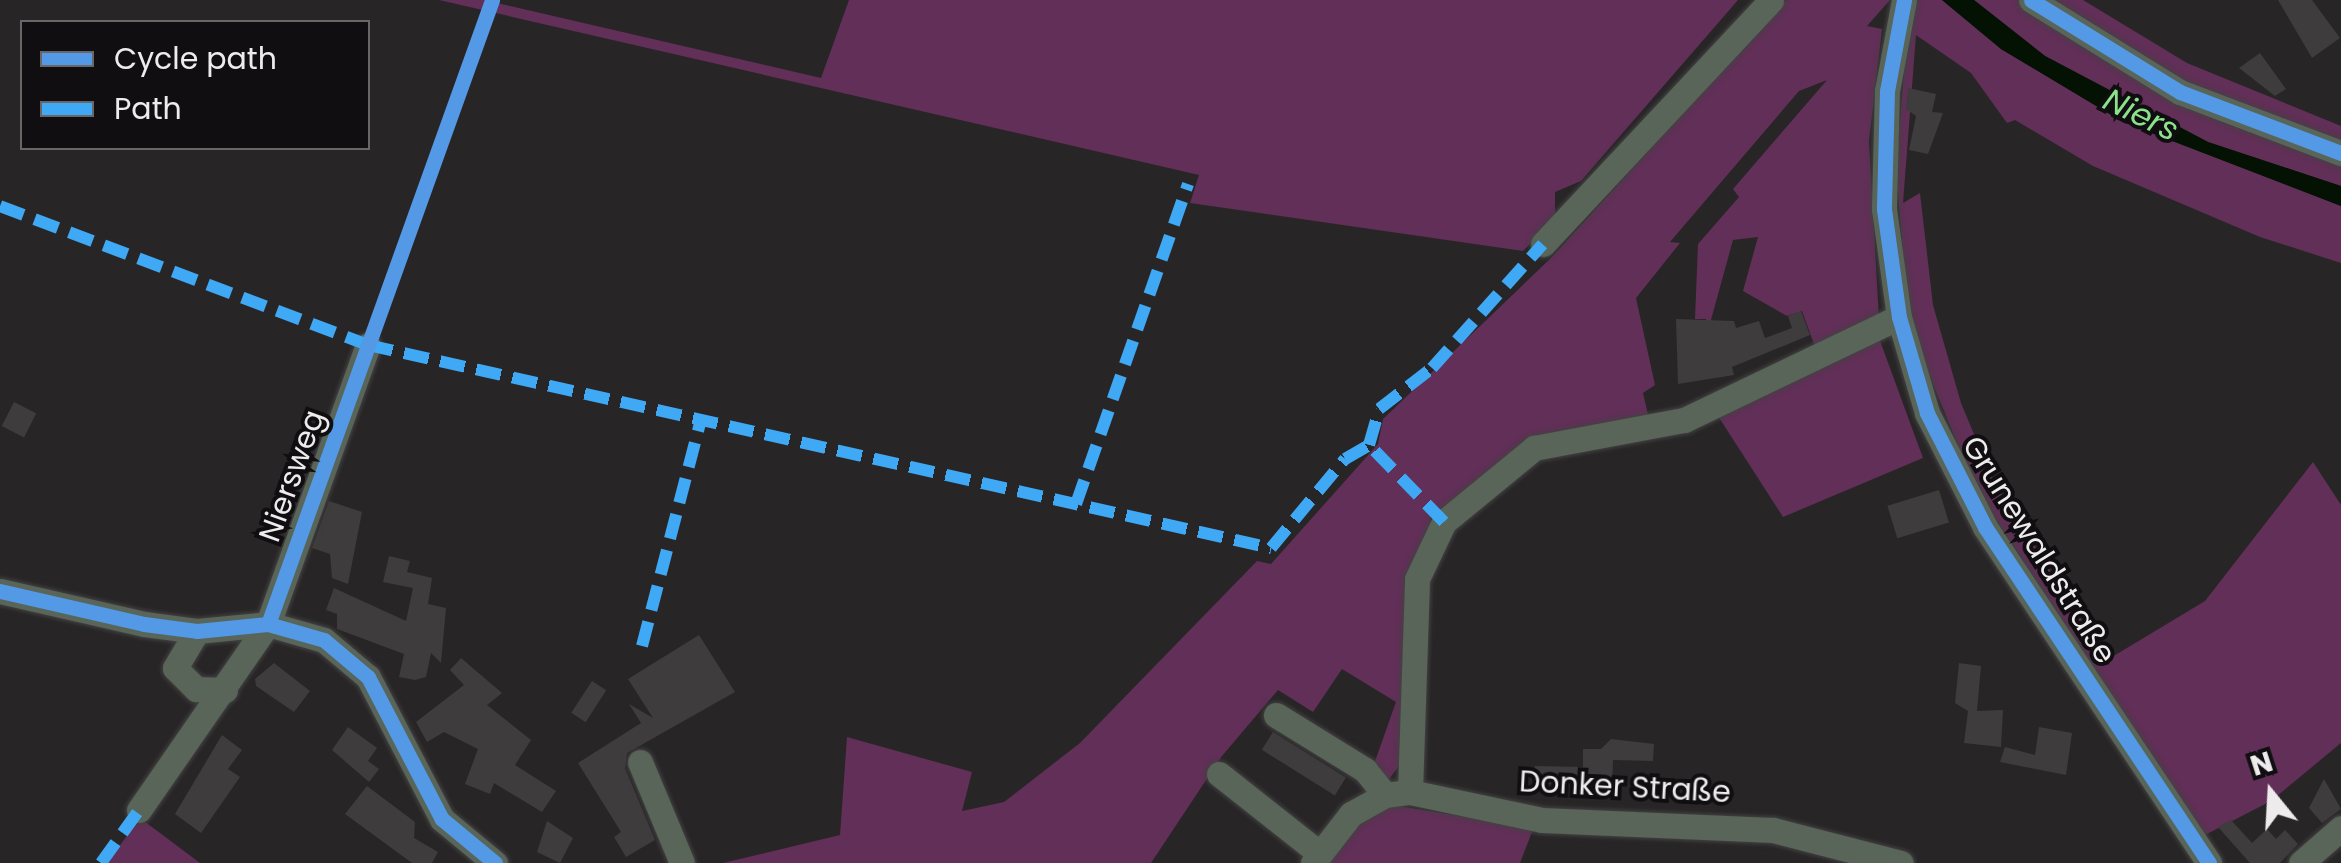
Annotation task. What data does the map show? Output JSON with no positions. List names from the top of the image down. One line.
{"streets":{"street":["Niersweg","Grunewaldstraße","Donker Straße"]},"water":["Niers"],"legend":["Cycle path","Path"],"north":"top"}
